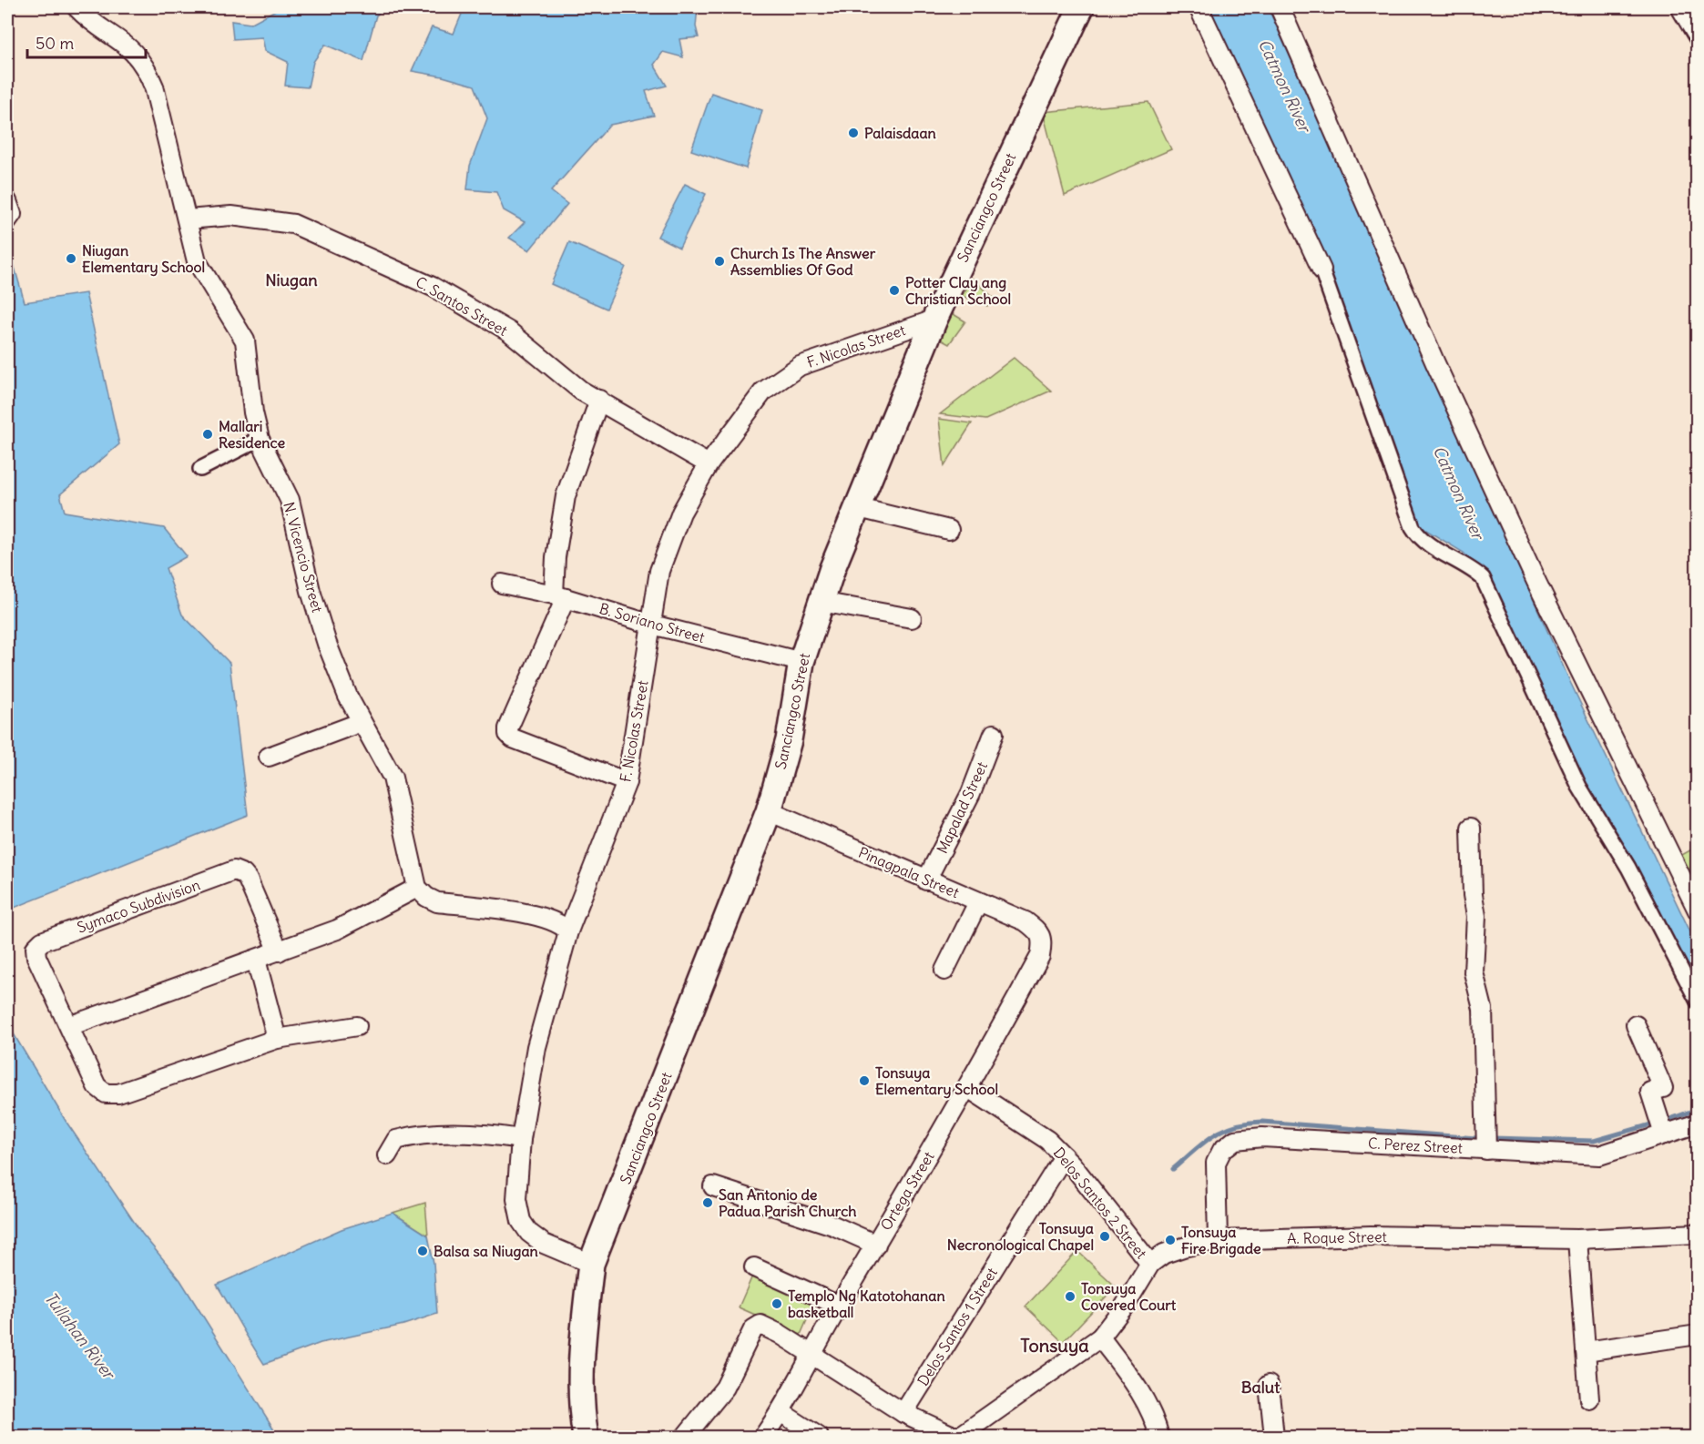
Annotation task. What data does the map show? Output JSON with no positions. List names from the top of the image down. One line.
{"streets":{"main road":["Sanciangco Street"],"street":["C. Santos Street","F. Nicolas Street","N. Vicencio Street","B. Soriano Street","Mapalad Street","Pinagpala Street","Symaco Subdivision","C. Perez Street","Ortega Street","Delos Santos 2 Street","A. Roque Street","Delos Santos 1 Street"]},"crossings":[["Sanciangco Street","F. Nicolas Street"],["Sanciangco Street","B. Soriano Street"],["Sanciangco Street","Pinagpala Street"],["C. Santos Street","F. Nicolas Street"],["C. Santos Street","N. Vicencio Street"],["F. Nicolas Street","B. Soriano Street"],["Mapalad Street","Pinagpala Street"],["Pinagpala Street","Ortega Street"],["C. Perez Street","A. Roque Street"],["Ortega Street","Delos Santos 2 Street"],["Delos Santos 2 Street","A. Roque Street"],["Delos Santos 2 Street","Delos Santos 1 Street"]],"districts":["Niugan","Tonsuya","Balut"],"water":["Catmon River","Tullahan River"],"places":["Palaisdaan","Niugan Elementary School","Church Is The Answer Assemblies Of God","Potter Clay ang Christian School","Mallari Residence","Tonsuya Elementary School","San Antonio de Padua Parish Church","Tonsuya Necronological Chapel","Tonsuya Fire Brigade","Balsa sa Niugan","Tonsuya Covered Court","Templo Ng Katotohanan basketball"],"scale_bar":"50 m"}
